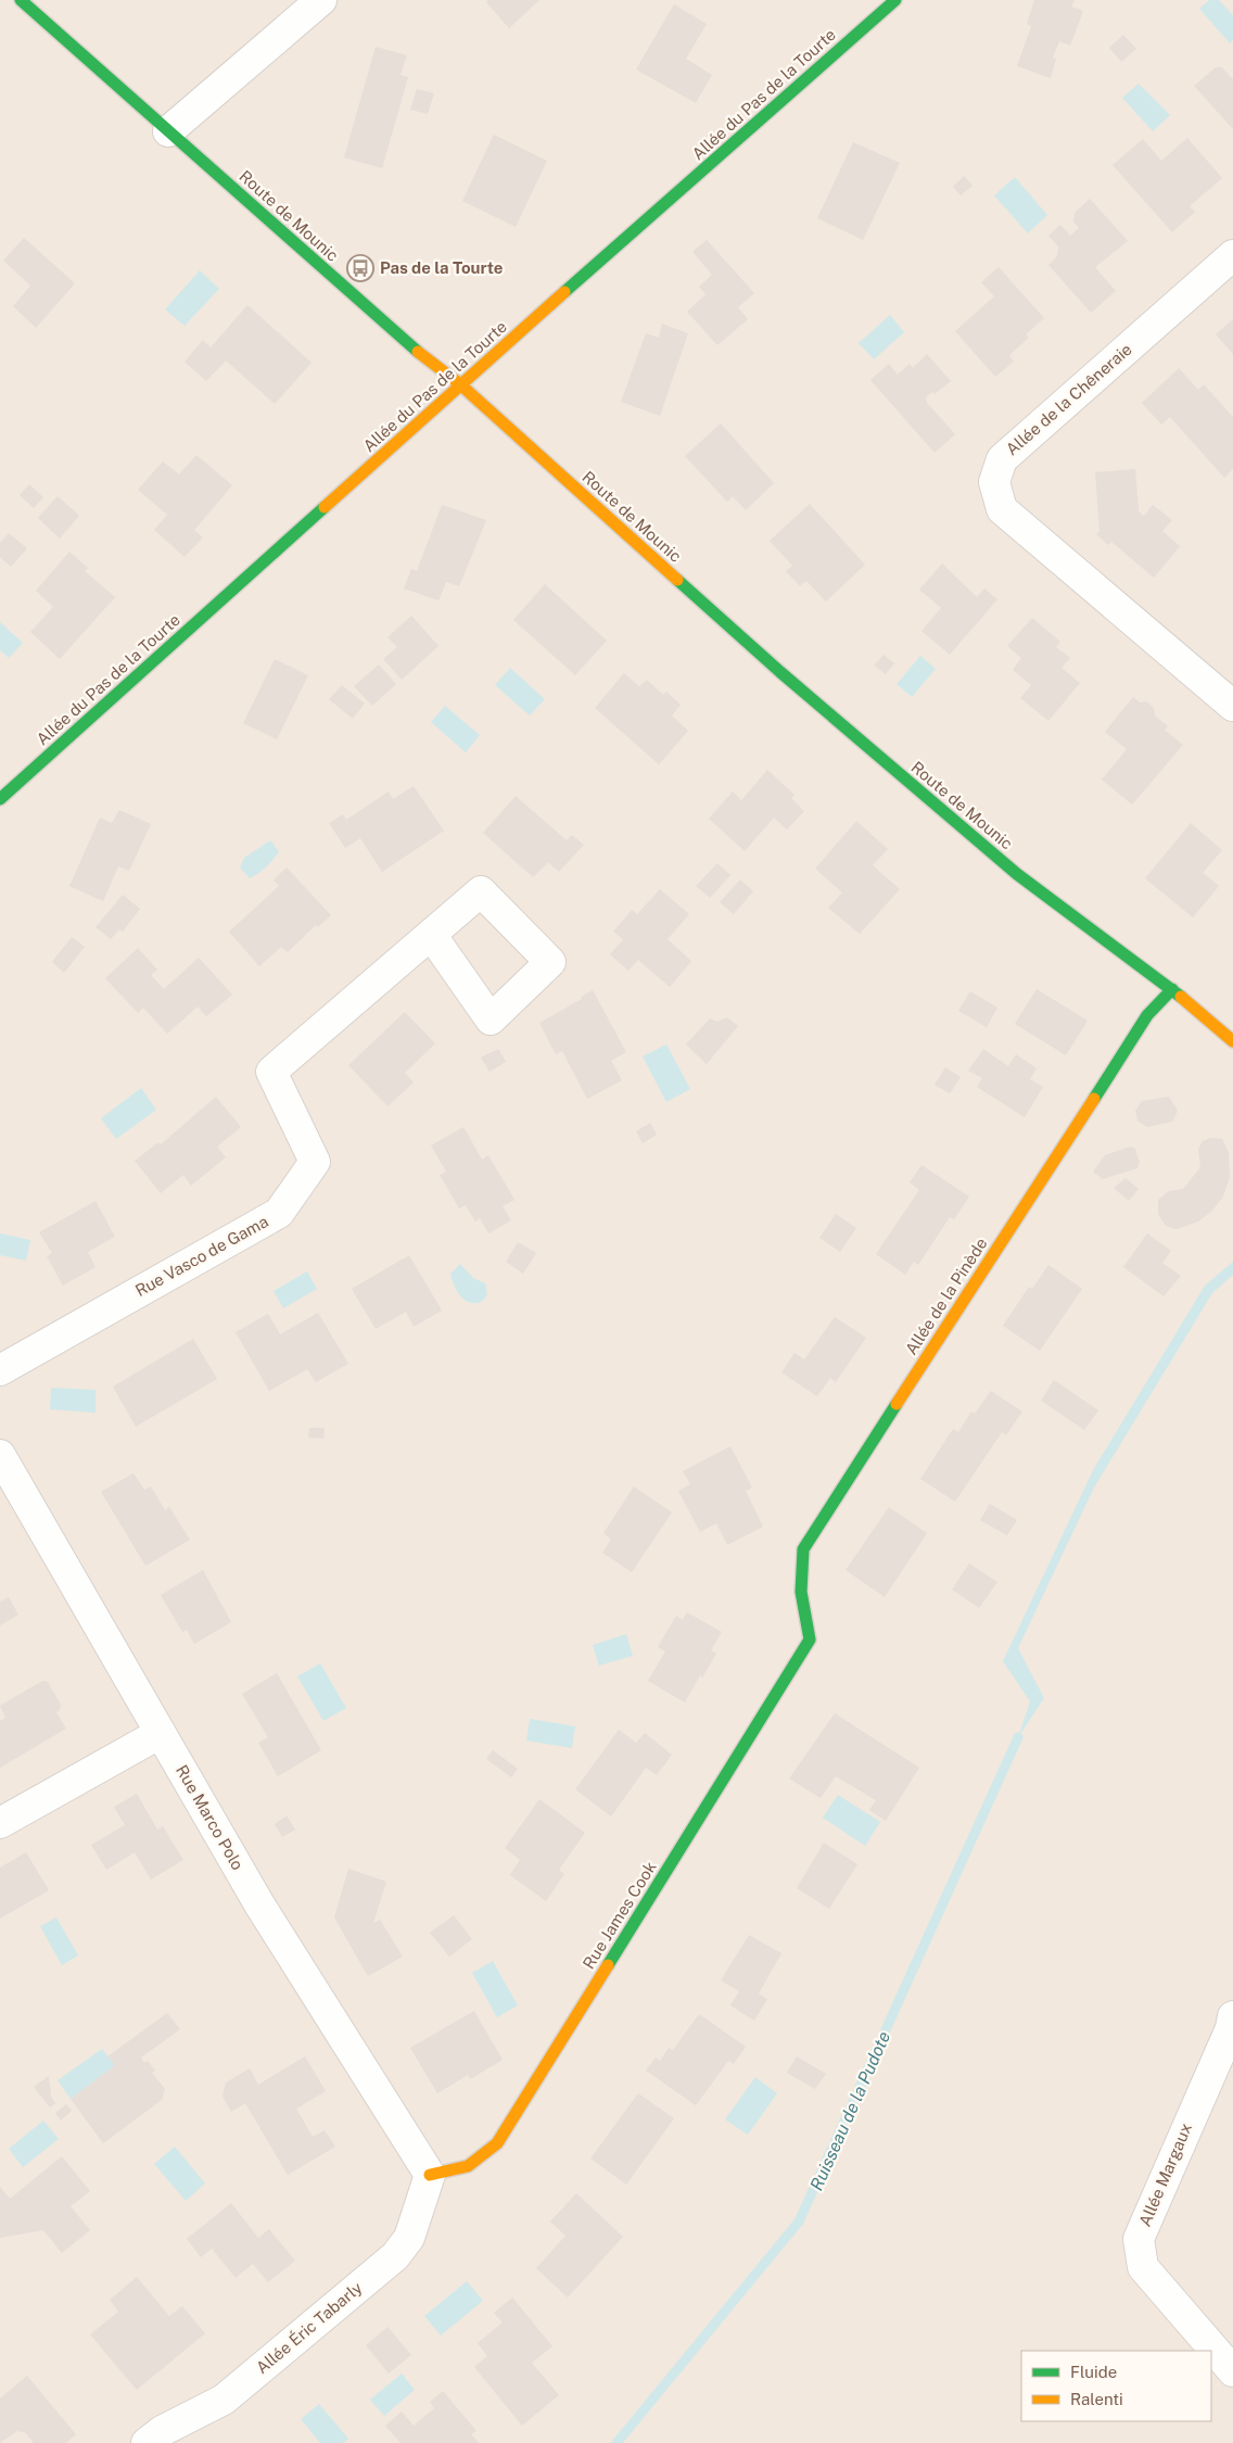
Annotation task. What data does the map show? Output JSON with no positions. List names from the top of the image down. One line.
{"streets":{"street":["Allée du Pas de la Tourte","Route de Mounic","Allée de la Chêneraie","Rue Vasco de Gama","Allée de la Pinède","Rue Marco Polo","Rue James Cook","Allée Margaux","Allée Éric Tabarly"]},"crossings":[["Allée du Pas de la Tourte","Route de Mounic"],["Route de Mounic","Allée de la Pinède"],["Allée de la Pinède","Rue James Cook"],["Rue Marco Polo","Rue James Cook"],["Rue Marco Polo","Allée Éric Tabarly"],["Rue James Cook","Allée Éric Tabarly"]],"water":["Ruisseau de la Pudote"],"places":{"bus stop":["Pas de la Tourte"]},"legend":["Fluide","Ralenti"]}
